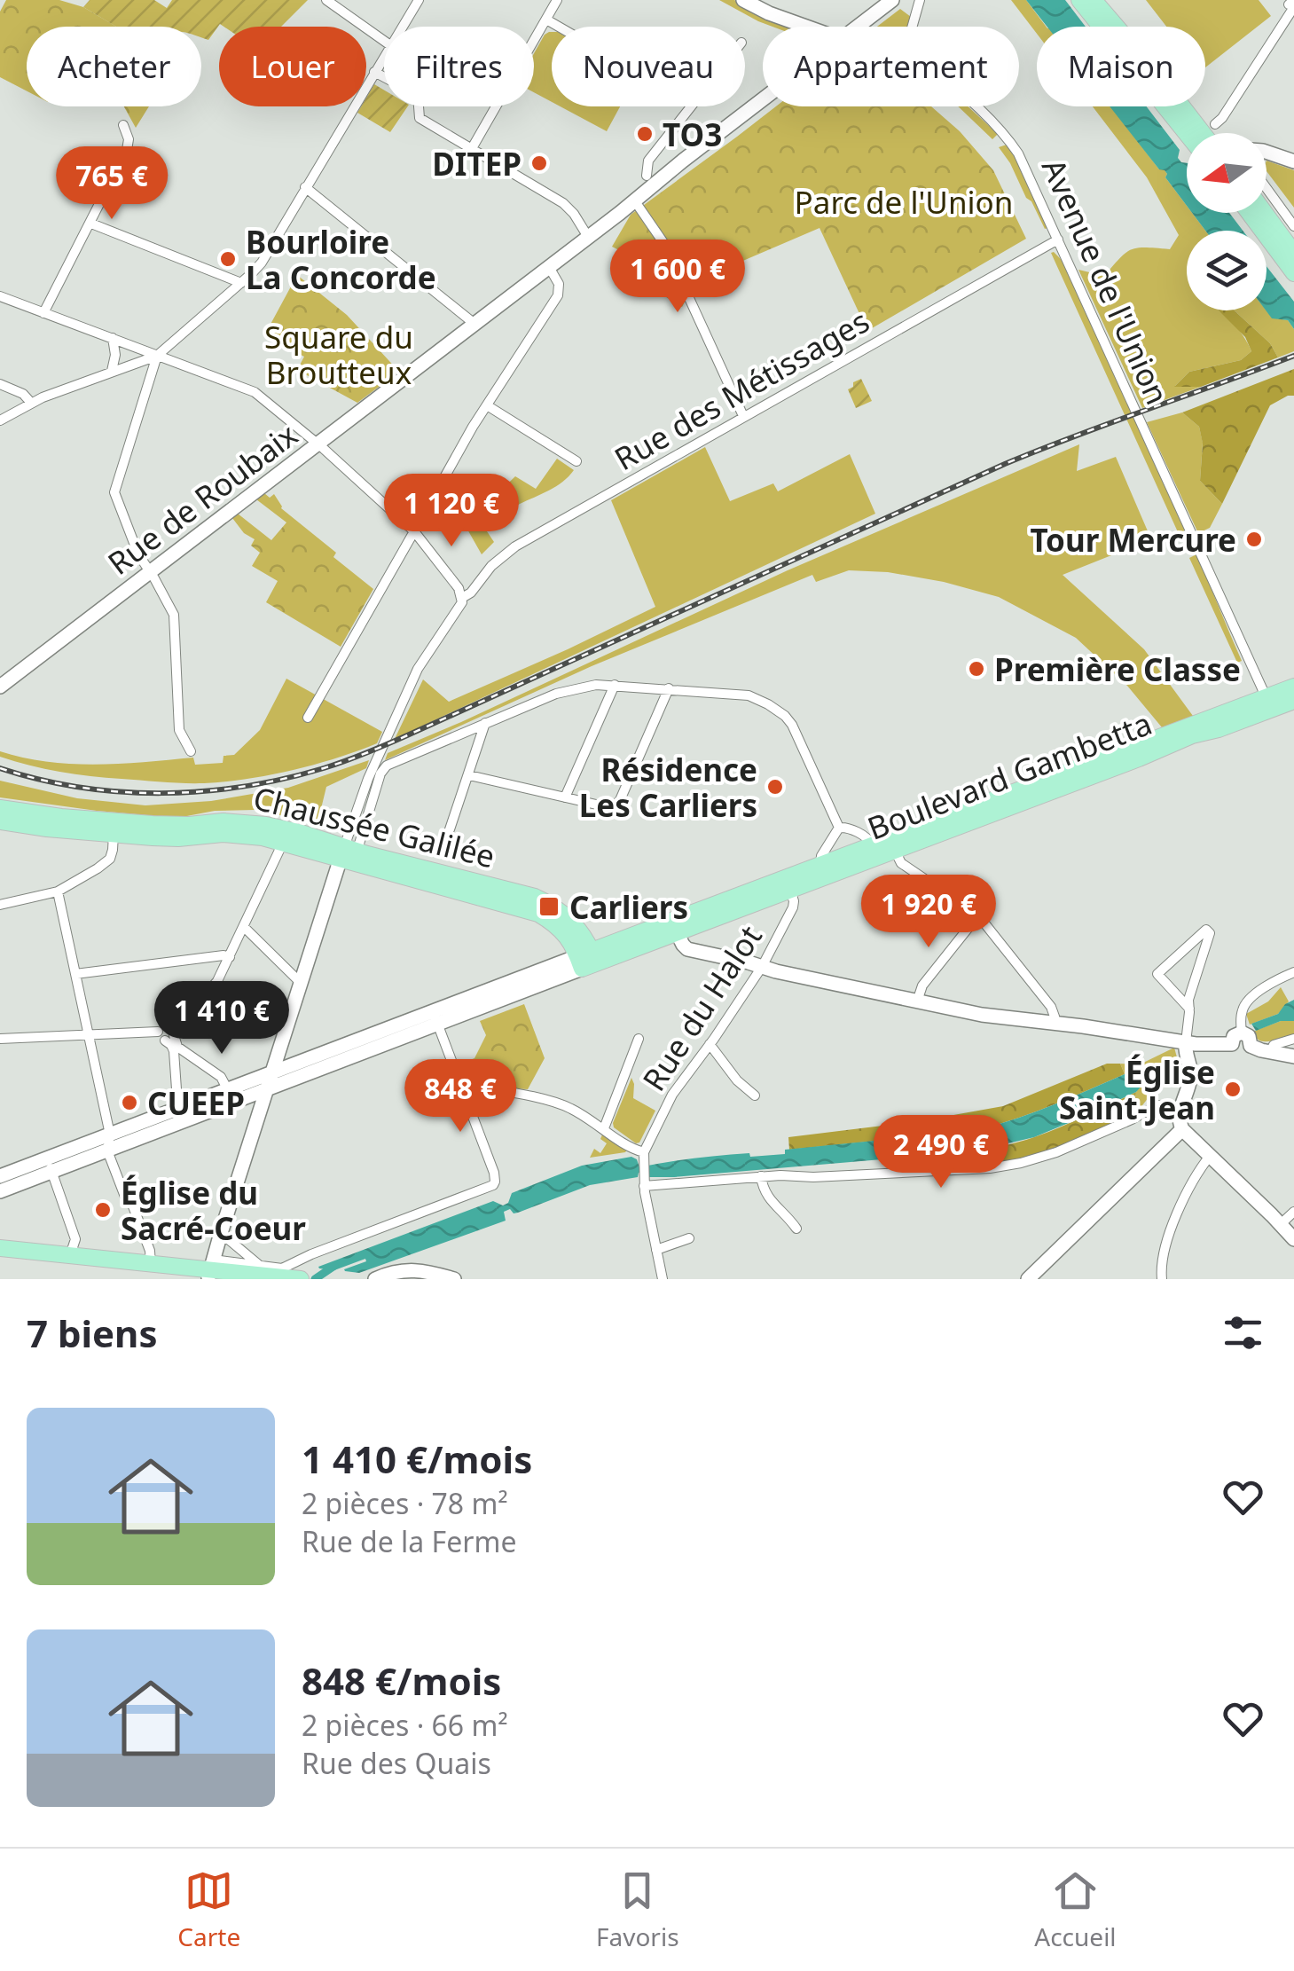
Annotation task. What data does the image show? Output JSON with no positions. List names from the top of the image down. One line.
{"streets":{"main road":["Boulevard Gambetta","Chaussée Galilée"],"street":["Avenue de l'Union","Rue des Métissages","Rue de Roubaix","Rue du Halot"]},"crossings":[["Avenue de l'Union","Rue des Métissages"],["Avenue de l'Union","Boulevard Gambetta"],["Rue des Métissages","Chaussée Galilée"],["Boulevard Gambetta","Chaussée Galilée"],["Boulevard Gambetta","Rue du Halot"]],"parks":["Parc de l'Union","Square du Broutteux"],"places":{"other":["TO3","DITEP","Bourloire La Concorde","Tour Mercure","Première Classe","Résidence Les Carliers","Église Saint-Jean","CUEEP","Église du Sacré-Coeur"],"transit":["Carliers"]},"north":"left","page":{"chip":["Acheter","Louer","Filtres","Nouveau","Appartement","Maison"],"price":["765 €","1 600 €","1 120 €","1 920 €","1 410 €","848 €","2 490 €"],"heading":"7 biens","list":[{"name":"1 410 €/mois","note":"2 pièces · 78 m² · Rue de la Ferme"},{"name":"848 €/mois","note":"2 pièces · 66 m² · Rue des Quais"}],"tabs":["Carte","Favoris","Accueil"]}}
